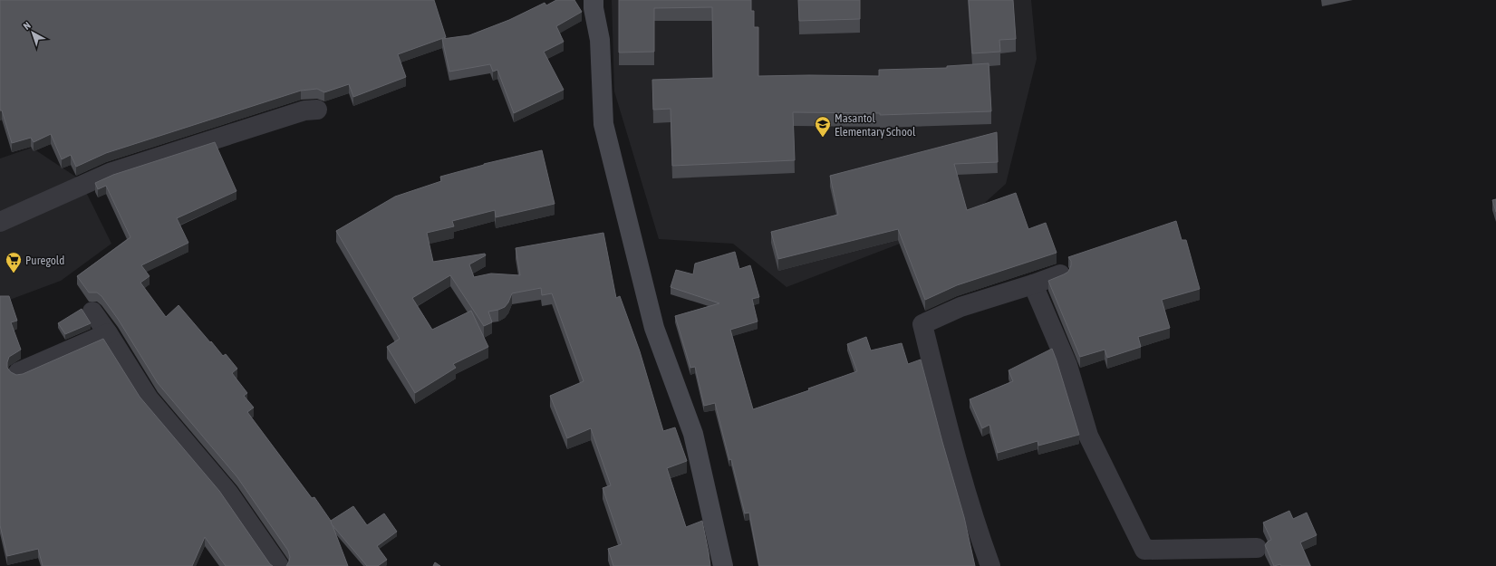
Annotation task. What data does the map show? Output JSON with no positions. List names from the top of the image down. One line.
{"places":{"school or university":["Masantol Elementary School"],"supermarket":["Puregold"]},"north":"top left"}
